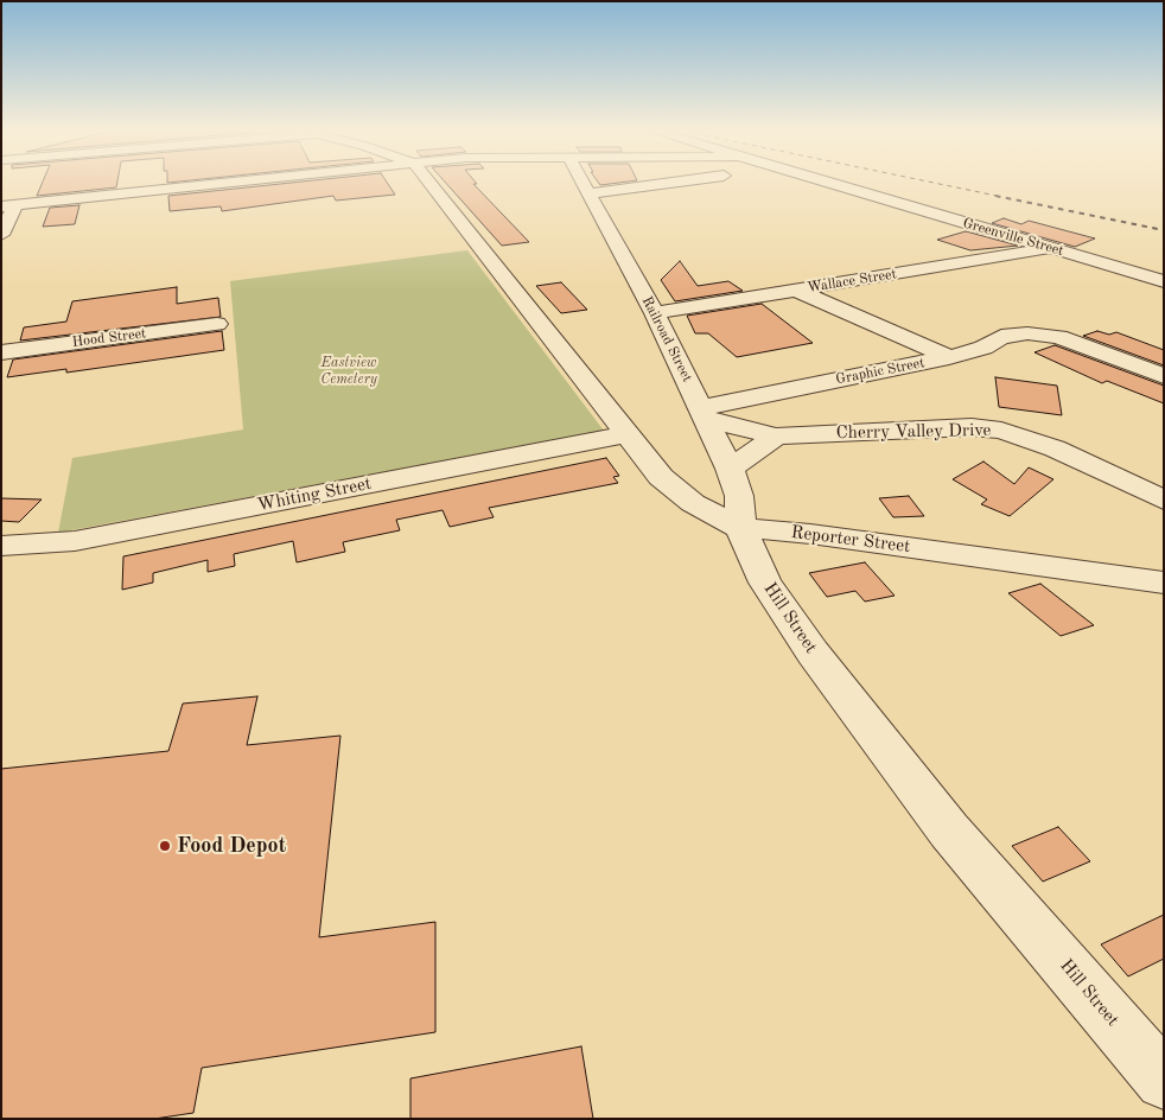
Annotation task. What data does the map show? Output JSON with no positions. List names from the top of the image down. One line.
{"streets":{"street":["Greenville Street","Wallace Street","Hood Street","Railroad Street","Graphic Street","Cherry Valley Drive","Whiting Street","Reporter Street","Hill Street"]},"crossings":[["Greenville Street","Wallace Street"],["Wallace Street","Railroad Street"],["Railroad Street","Graphic Street"],["Railroad Street","Cherry Valley Drive"],["Railroad Street","Reporter Street"],["Railroad Street","Hill Street"],["Graphic Street","Cherry Valley Drive"],["Reporter Street","Hill Street"]],"parks":["Eastview Cemetery"],"places":["Food Depot"]}
